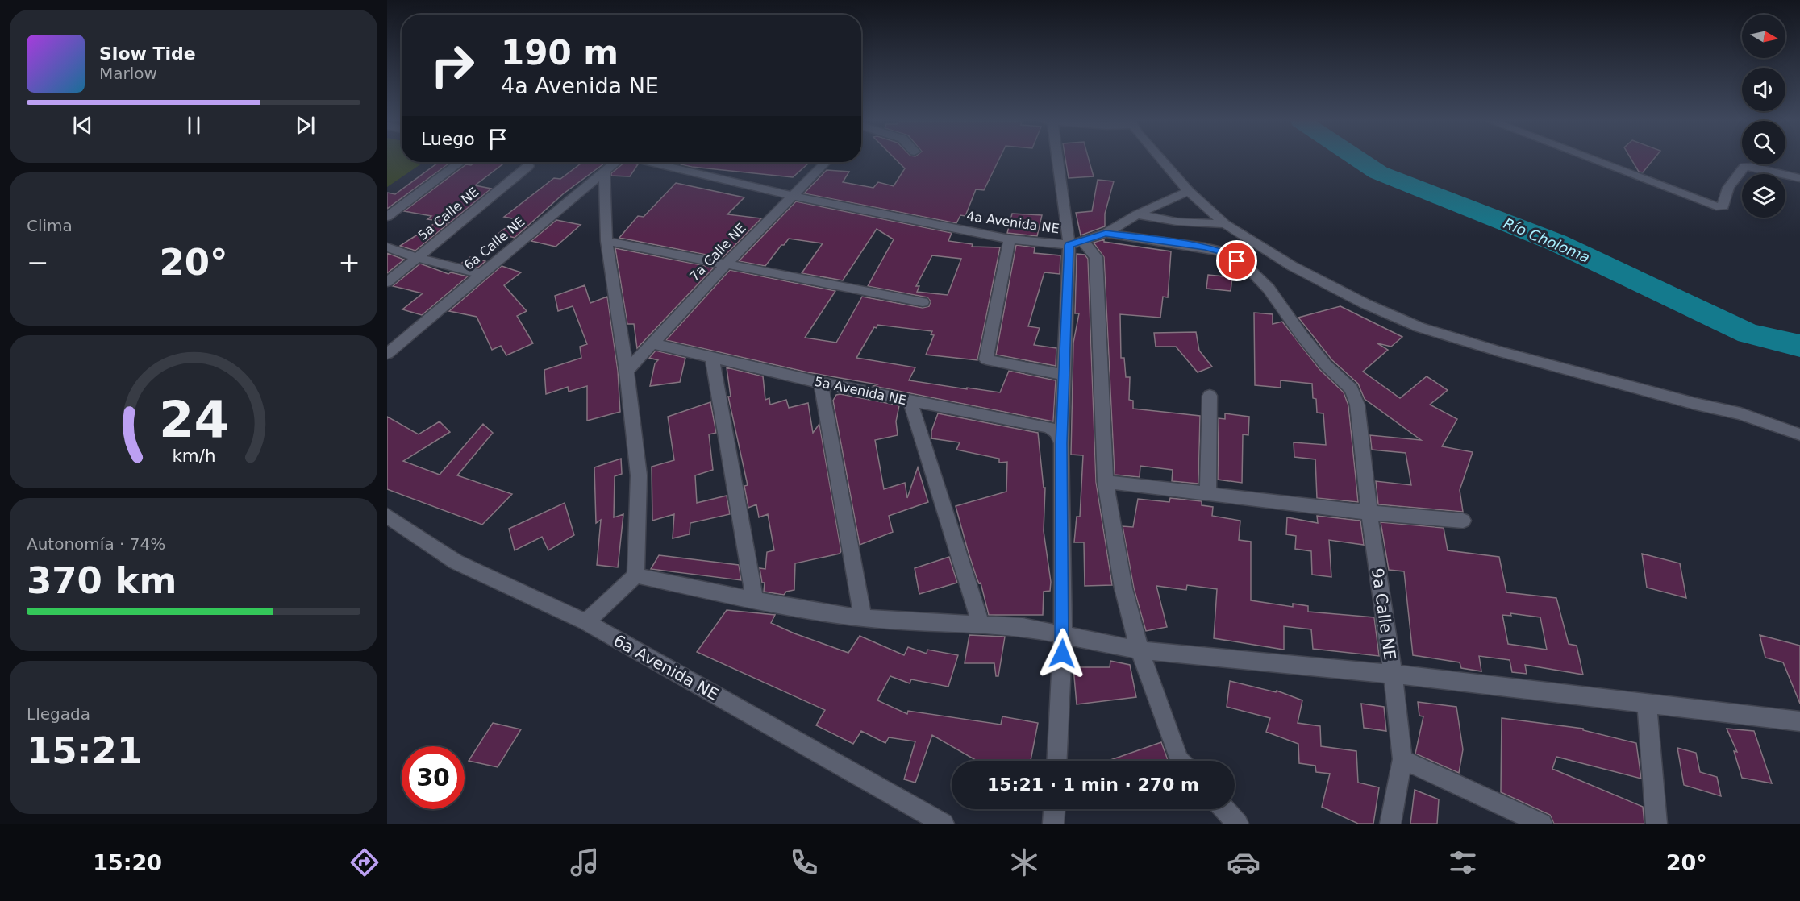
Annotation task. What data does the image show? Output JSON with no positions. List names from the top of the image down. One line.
{"streets":{"street":["5a Calle NE","4a Avenida NE","6a Calle NE","7a Calle NE","5a Avenida NE","9a Calle NE","6a Avenida NE"]},"crossings":[["4a Avenida NE","7a Calle NE"],["4a Avenida NE","9a Calle NE"],["7a Calle NE","5a Avenida NE"]],"water":["Río Choloma"],"north":"right","page":{"turn":["190 m","4a Avenida NE"],"song":["Slow Tide","Marlow"],"then":"Luego","tile":["Clima",["Autonomía · 74%","370 km"],["Llegada","15:21"]],"heat":["−","20°","+"],"limit":"30","trip":"15:21 · 1 min · 270 m","tabs":["15:20","20°"],"gauge":["24","km/h"]}}
